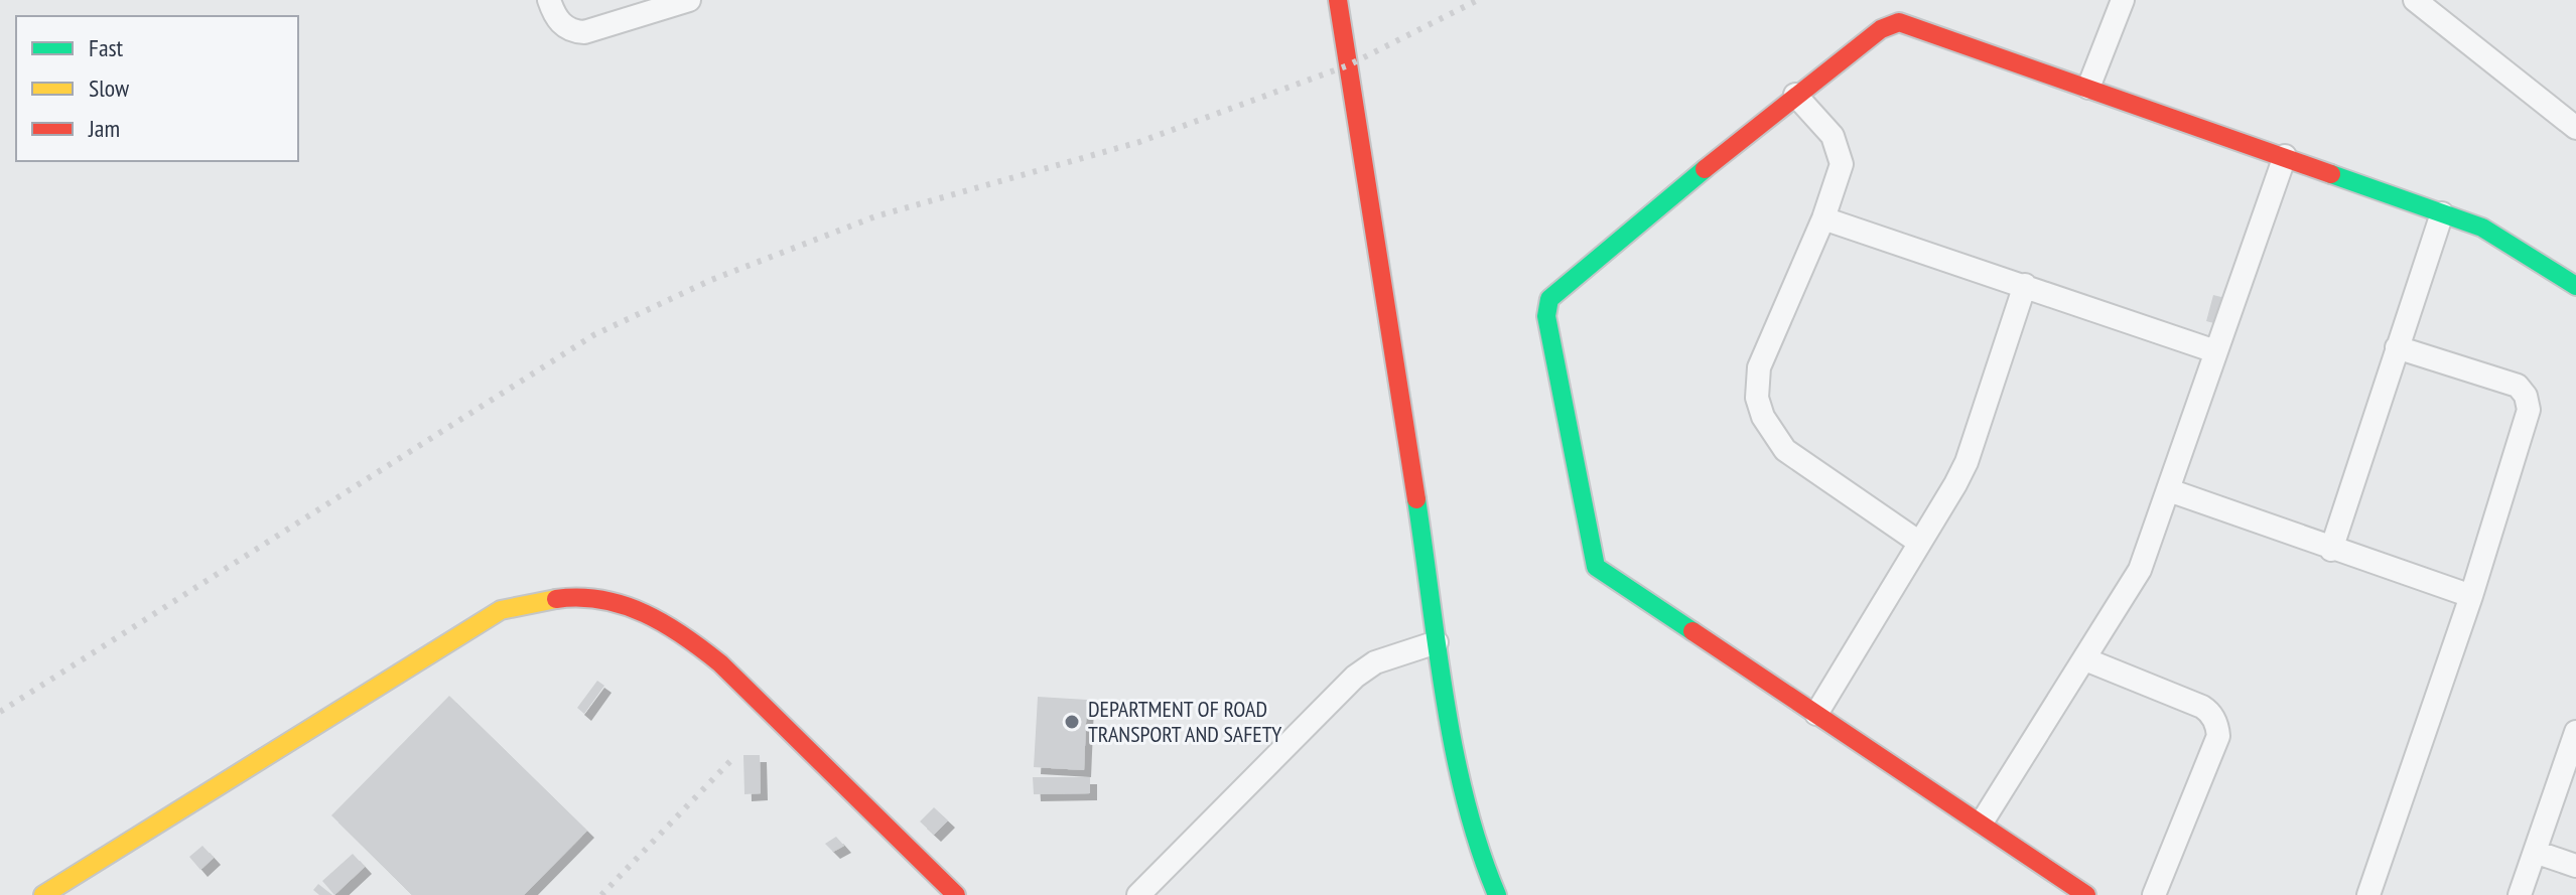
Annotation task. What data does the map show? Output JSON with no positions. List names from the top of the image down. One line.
{"places":["DEPARTMENT OF ROAD TRANSPORT AND SAFETY"],"legend":["Fast","Slow","Jam"]}
